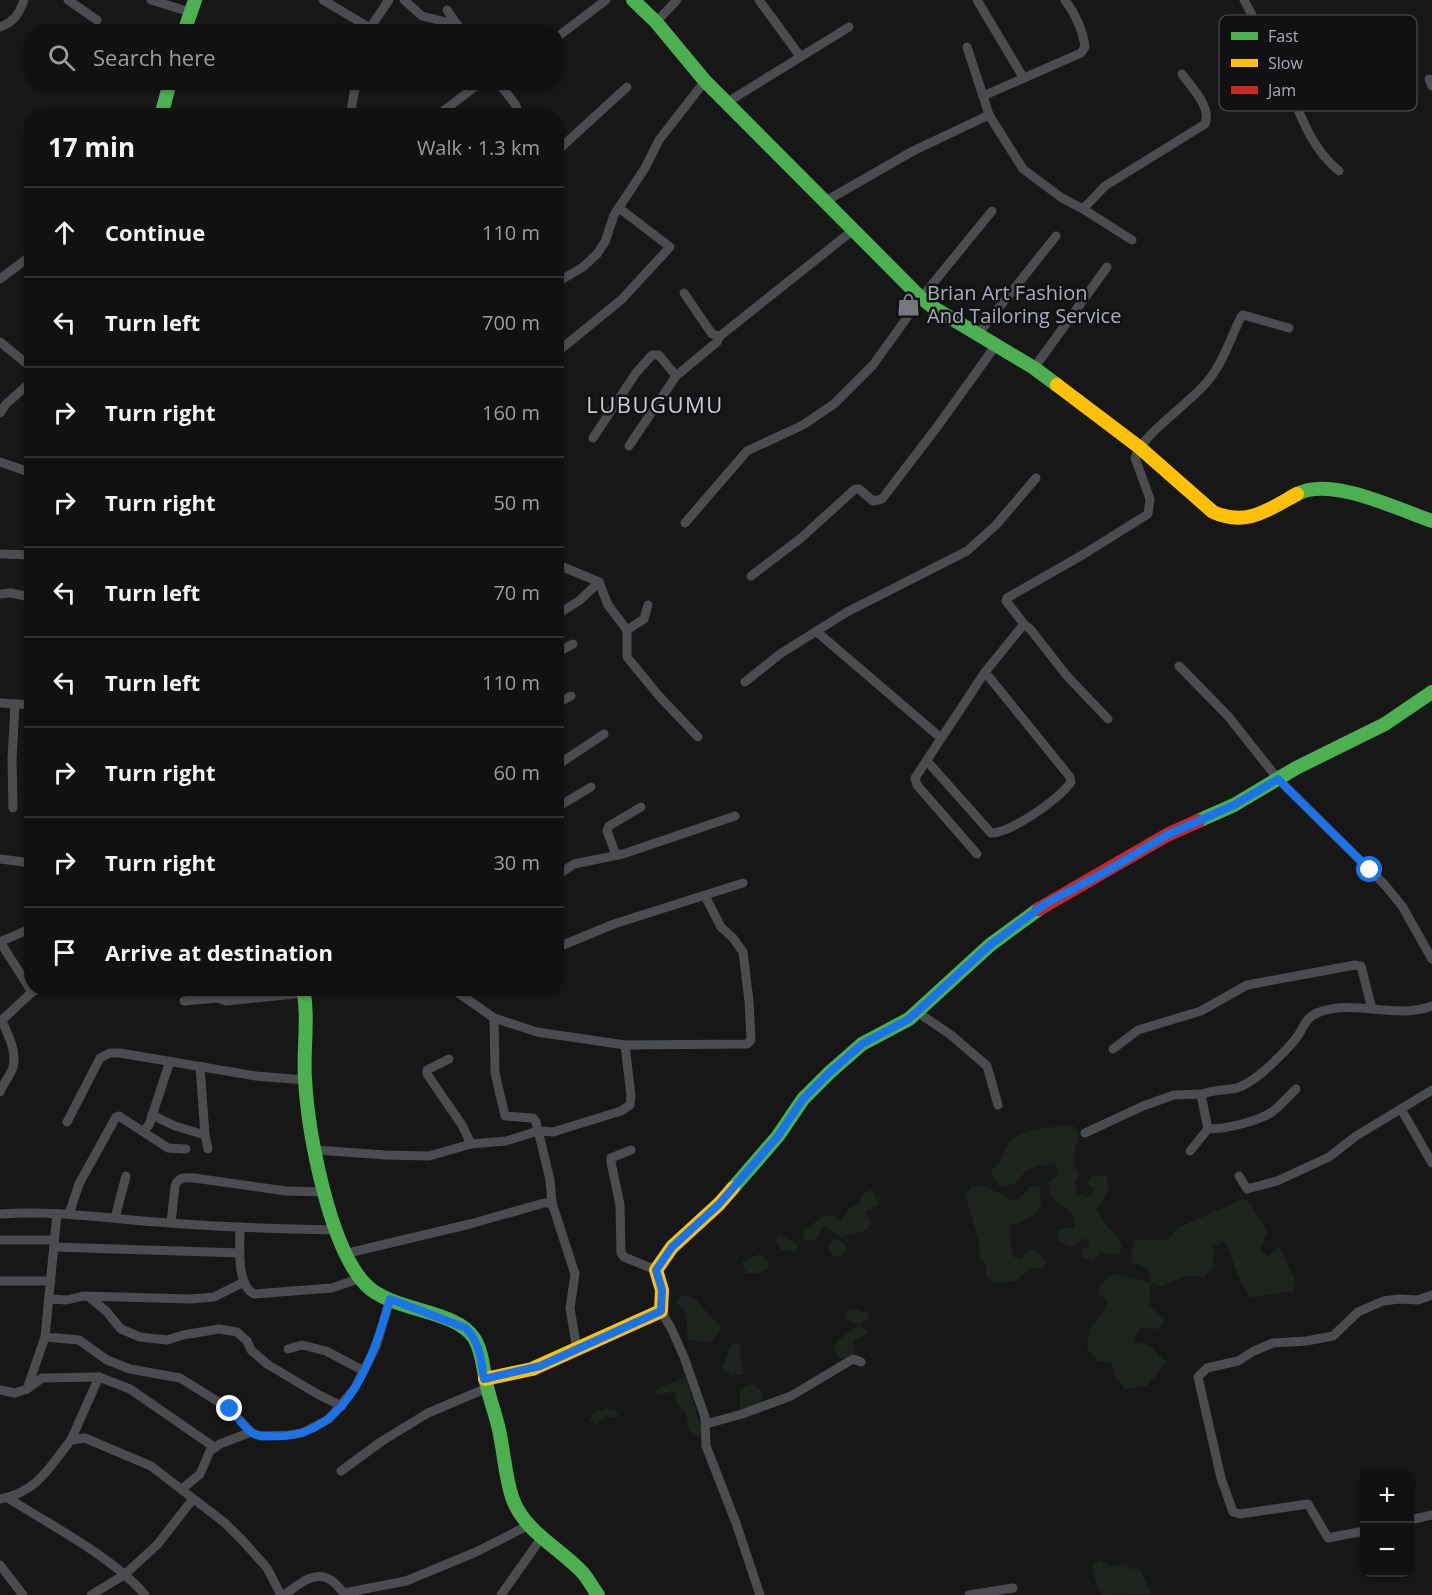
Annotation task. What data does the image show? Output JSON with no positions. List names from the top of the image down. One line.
{"districts":["LUBUGUMU"],"places":{"shop":["Brian Art Fashion And Tailoring Service"]},"legend":["Fast","Slow","Jam"],"page":{"search":"Search here","heading":["17 min","Walk · 1.3 km"],"list":[["Continue","110 m"],["Turn left","700 m"],["Turn right","160 m"],["Turn right","50 m"],["Turn left","70 m"],["Turn left","110 m"],["Turn right","60 m"],["Turn right","30 m"],"Arrive at destination"],"map_buttons":["+","−"]}}
